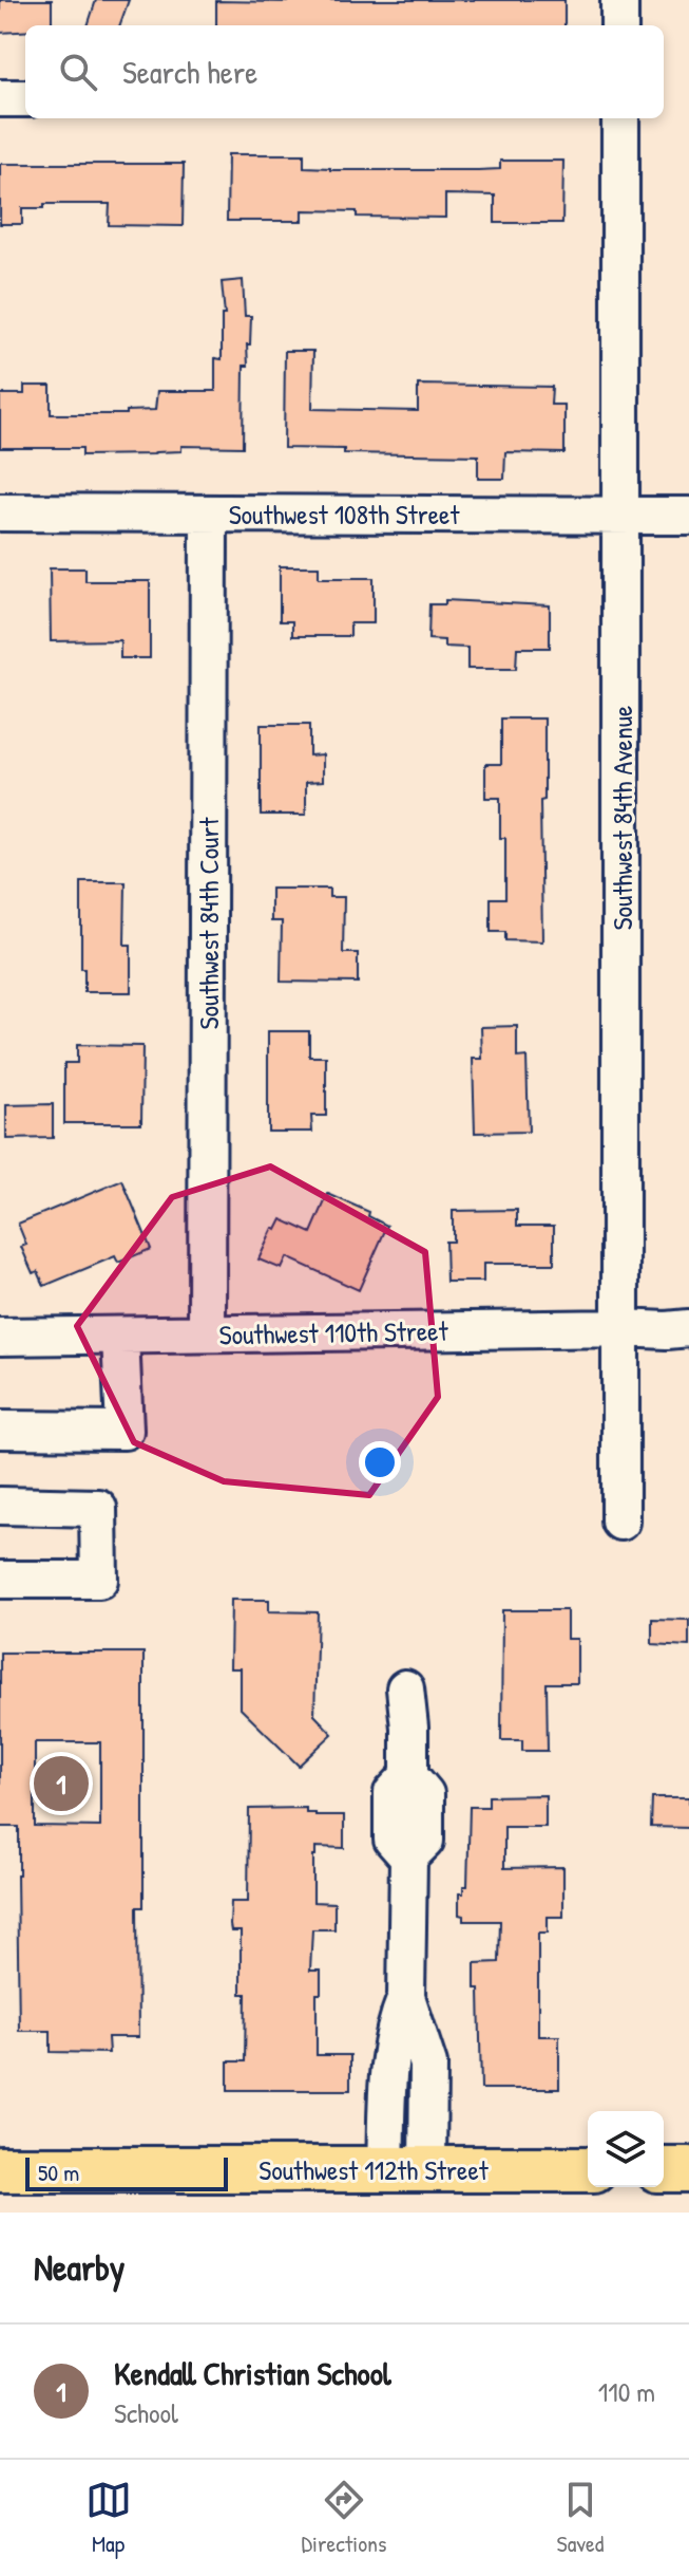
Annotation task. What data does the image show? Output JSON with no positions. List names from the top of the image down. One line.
{"streets":{"main road":["Southwest 112th Street"],"street":["Southwest 108th Street","Southwest 84th Avenue","Southwest 84th Court","Southwest 110th Street"]},"crossings":[["Southwest 108th Street","Southwest 84th Avenue"],["Southwest 108th Street","Southwest 84th Court"],["Southwest 84th Avenue","Southwest 110th Street"],["Southwest 84th Court","Southwest 110th Street"]],"scale_bar":"50 m","page":{"search":"Search here","pins":"1","scale":"50 m","heading":"Nearby","list":[{"mark":"1","name":"Kendall Christian School","note":"School","value":"110 m"}],"nav":["Map","Directions","Saved"]}}
